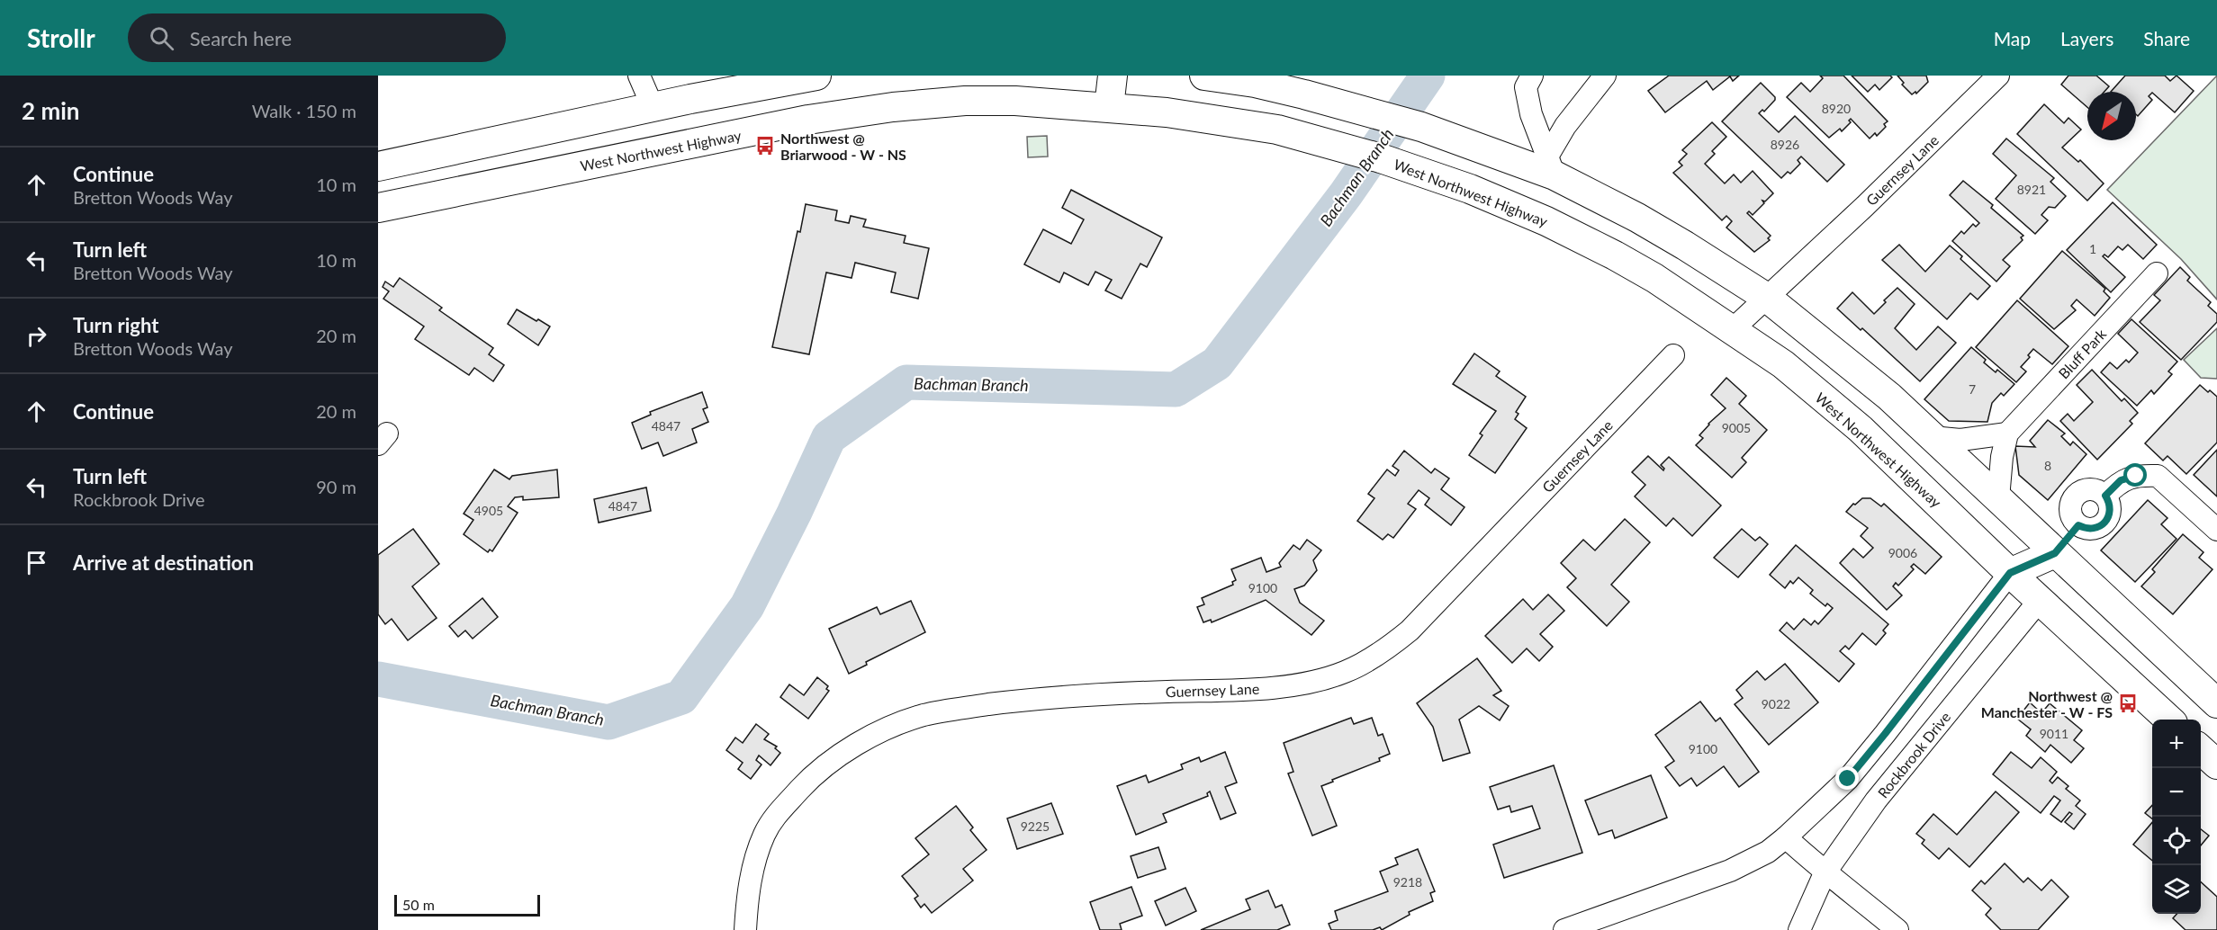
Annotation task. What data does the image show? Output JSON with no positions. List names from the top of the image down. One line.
{"streets":{"main road":["West Northwest Highway"],"street":["Guernsey Lane","Bluff Park","Rockbrook Drive"]},"crossings":[["West Northwest Highway","Guernsey Lane"],["West Northwest Highway","Rockbrook Drive"]],"water":["Bachman Branch"],"places":{"bus stop":["Northwest @ Briarwood - W - NS","Northwest @ Manchester - W - FS"]},"house_numbers":["8920","8926","8921","1","7","4847","9005","8","4847","4905","9006","9100","9022","9011","9100","9225","9218"],"scale_bar":"50 m","north":"bottom left","page":{"header":"Strollr","search":"Search here","nav":["Map","Layers","Share"],"heading":["2 min","Walk · 150 m"],"list":[["Continue","Bretton Woods Way","10 m"],["Turn left","Bretton Woods Way","10 m"],["Turn right","Bretton Woods Way","20 m"],["Continue","20 m"],["Turn left","Rockbrook Drive","90 m"],"Arrive at destination"],"map_buttons":["+","−"],"scale":"50 m"}}
